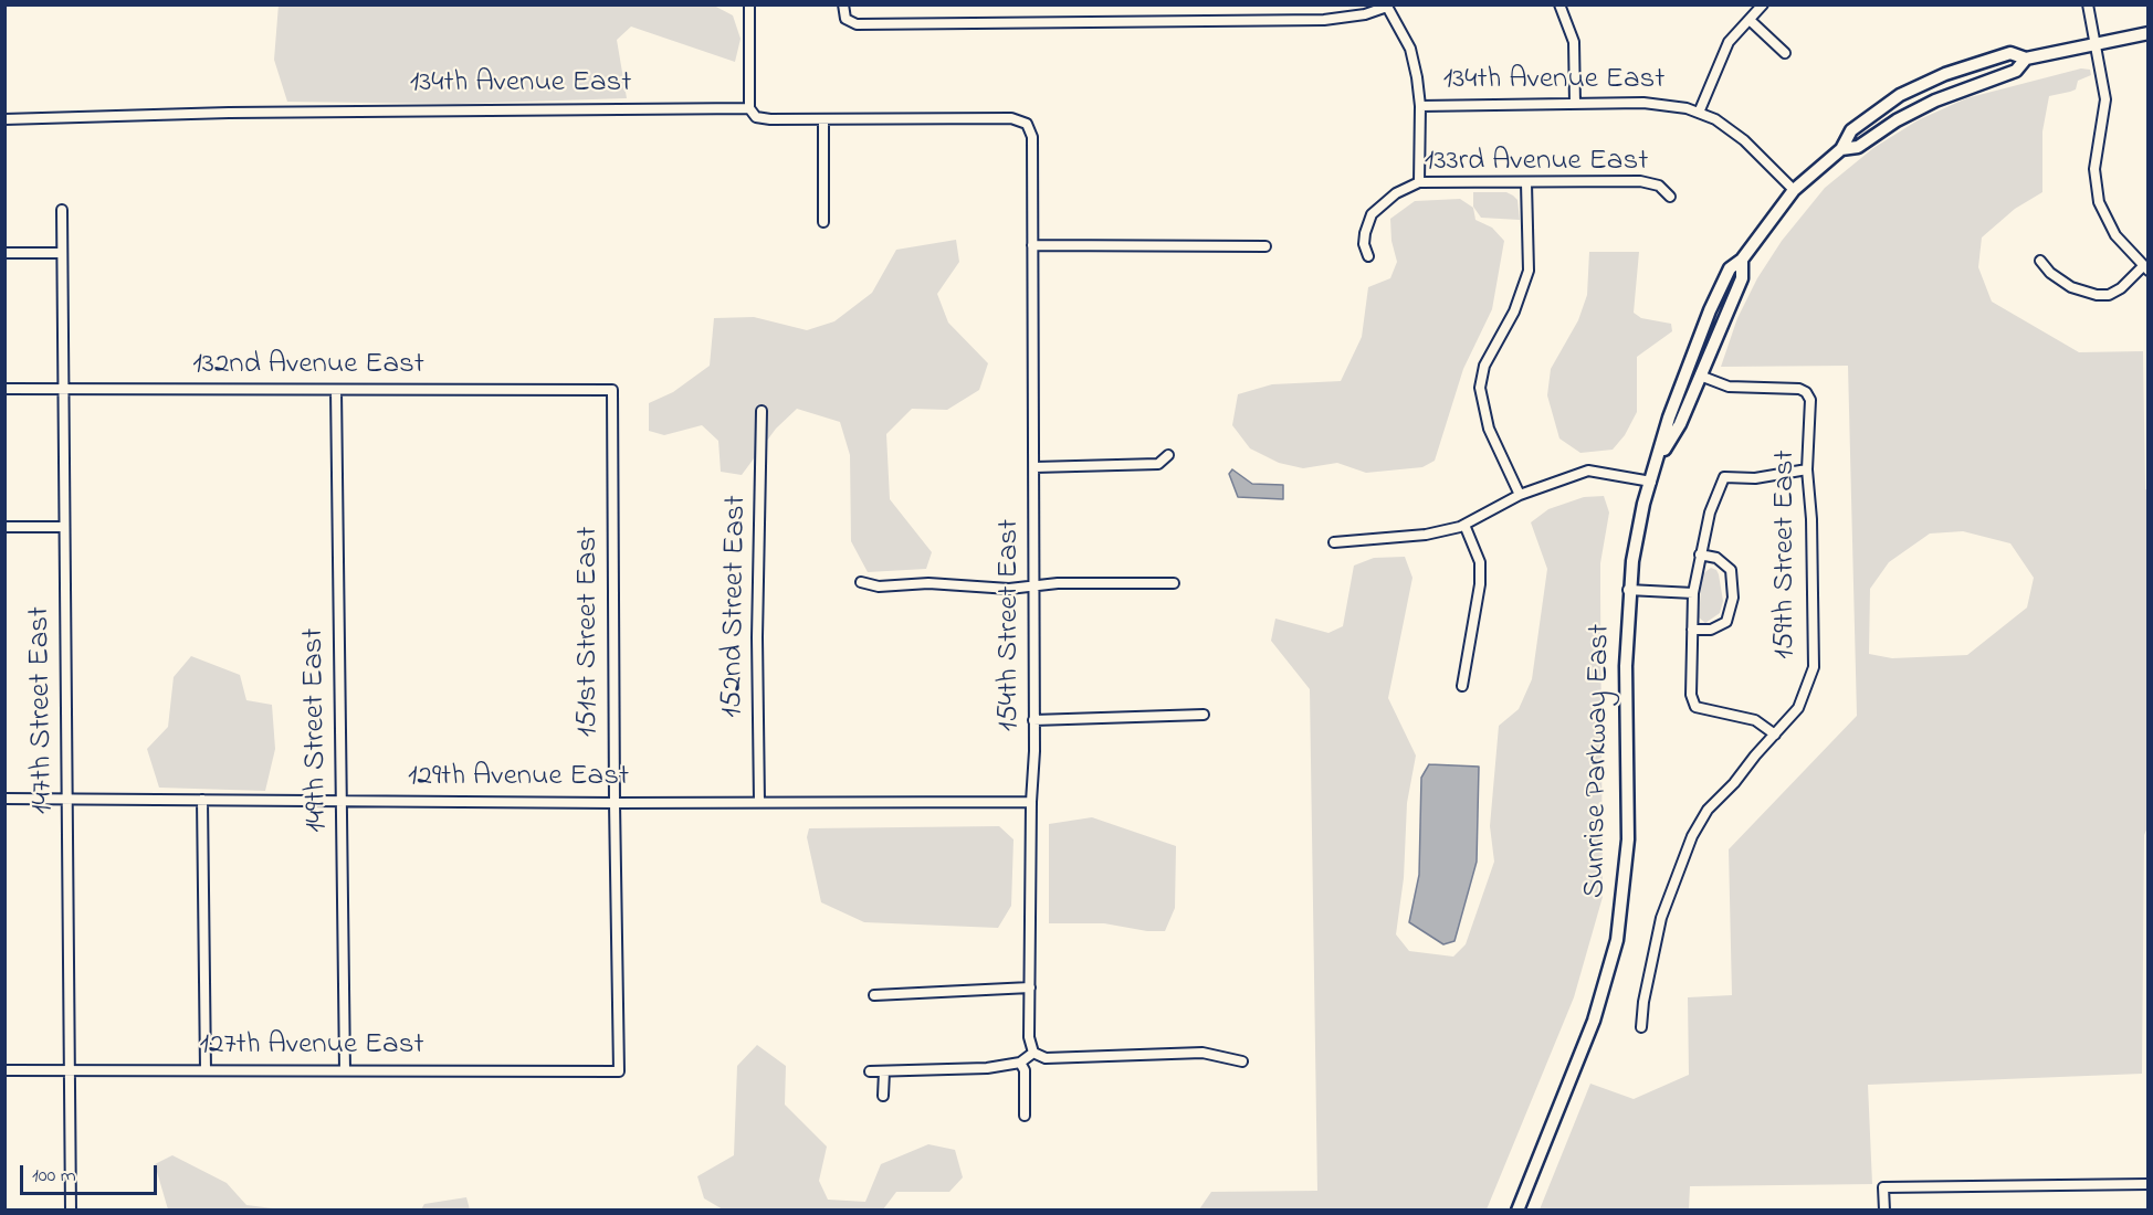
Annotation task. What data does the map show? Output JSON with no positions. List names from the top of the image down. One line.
{"streets":{"street":["134th Avenue East","133rd Avenue East","132nd Avenue East","159th Street East","152nd Street East","154th Street East","151st Street East","147th Street East","149th Street East","Sunrise Parkway East","129th Avenue East","127th Avenue East"]},"crossings":[["134th Avenue East","154th Street East"],["134th Avenue East","Sunrise Parkway East"],["132nd Avenue East","151st Street East"],["132nd Avenue East","147th Street East"],["132nd Avenue East","149th Street East"],["159th Street East","Sunrise Parkway East"],["152nd Street East","129th Avenue East"],["154th Street East","129th Avenue East"],["151st Street East","129th Avenue East"],["151st Street East","127th Avenue East"],["147th Street East","129th Avenue East"],["147th Street East","127th Avenue East"],["149th Street East","129th Avenue East"],["149th Street East","127th Avenue East"]],"scale_bar":"100 m"}
